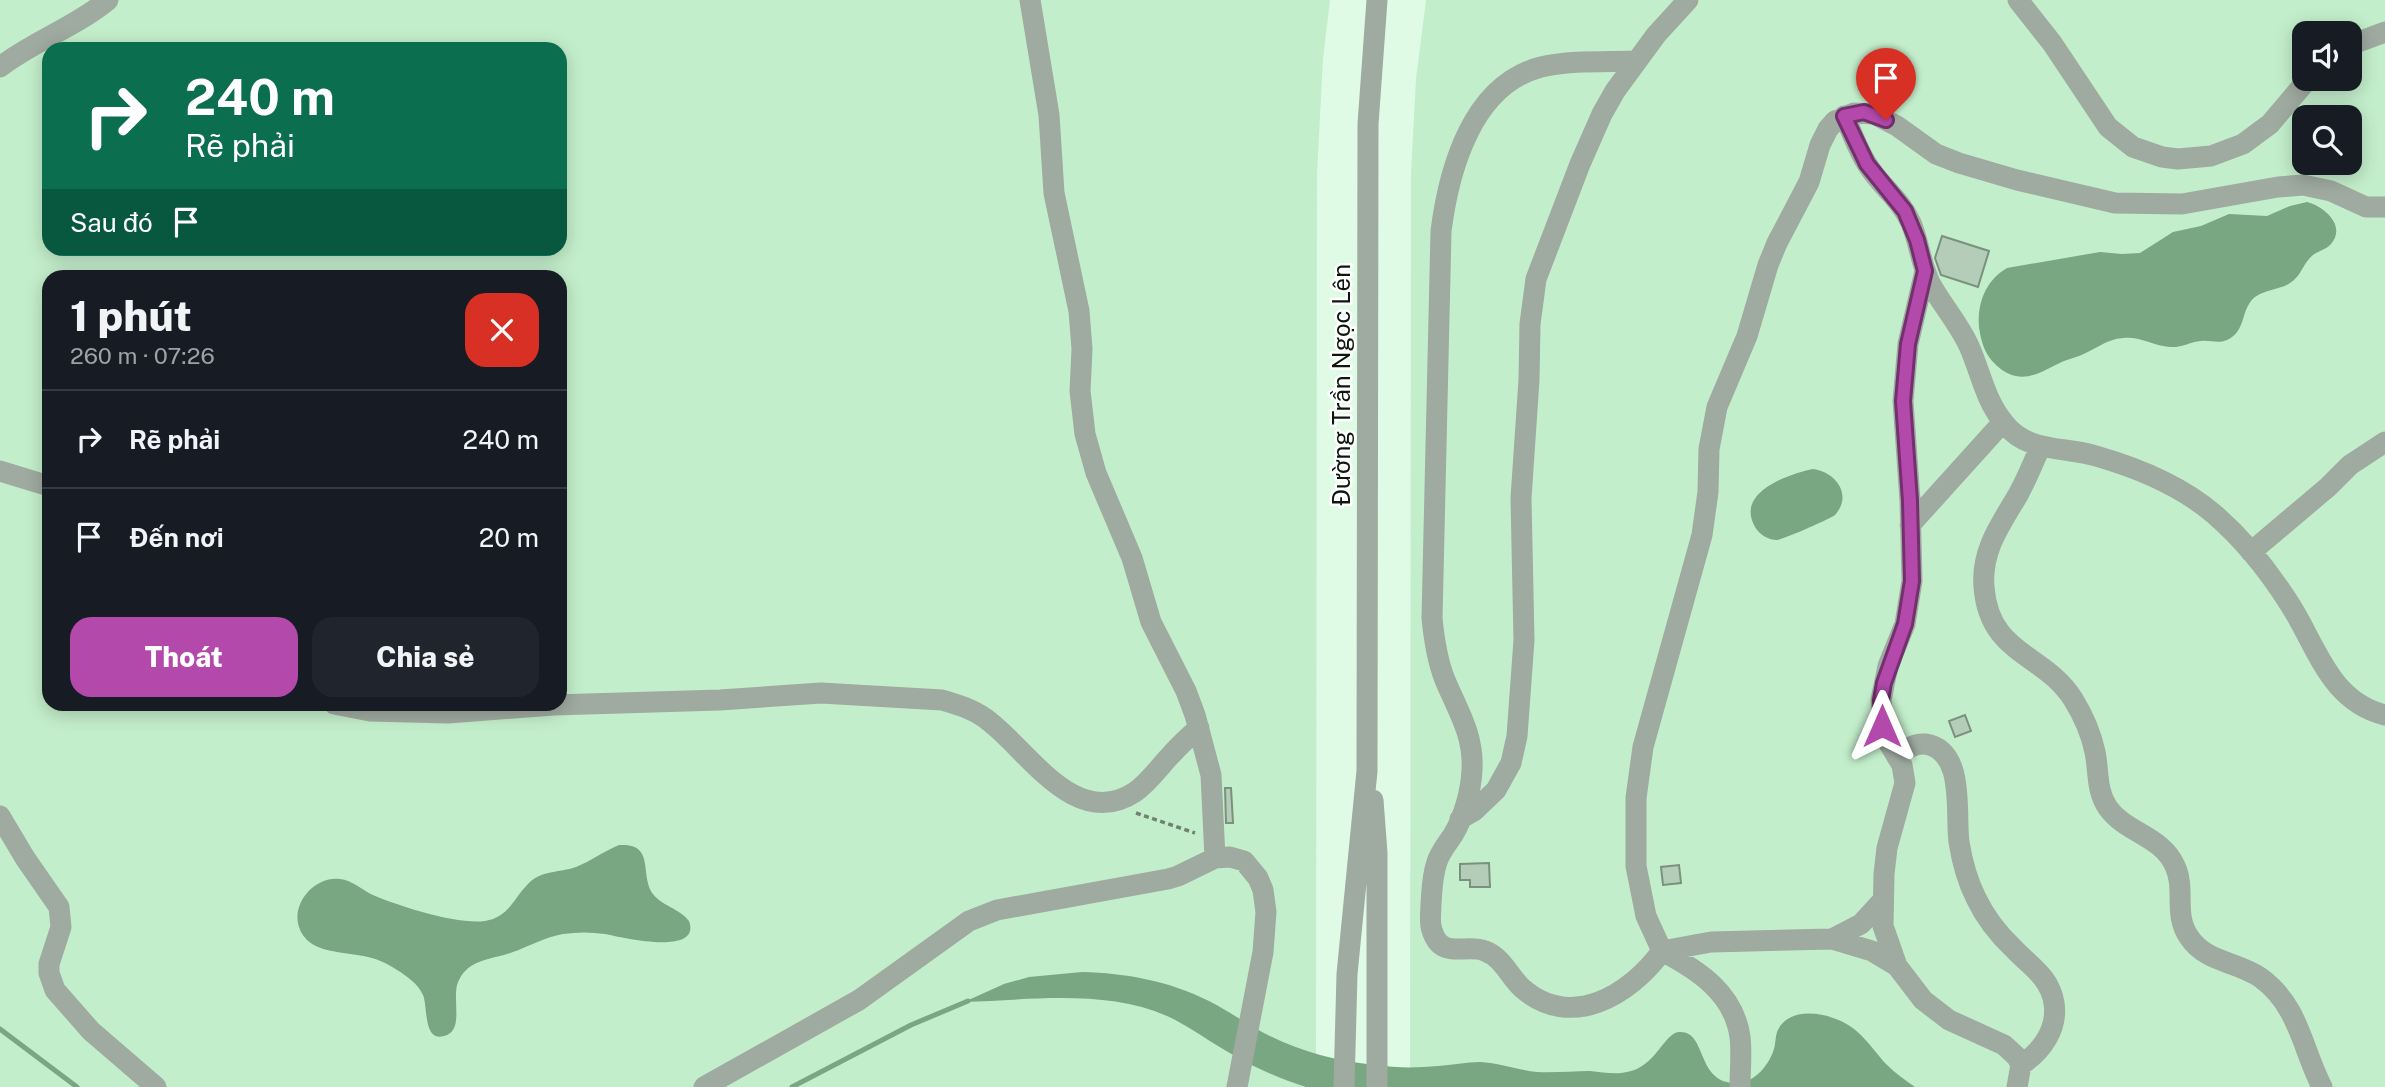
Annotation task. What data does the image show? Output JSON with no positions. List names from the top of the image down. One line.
{"streets":{"street":["Đường Trần Ngọc Lên"]},"page":{"turn":["240 m","Rẽ phải"],"then":"Sau đó","heading":["1 phút","260 m · 07:26"],"list":[{"name":"Rẽ phải","value":"240 m"},{"name":"Đến nơi","value":"20 m"}],"buttons":["Thoát","Chia sẻ"]}}
